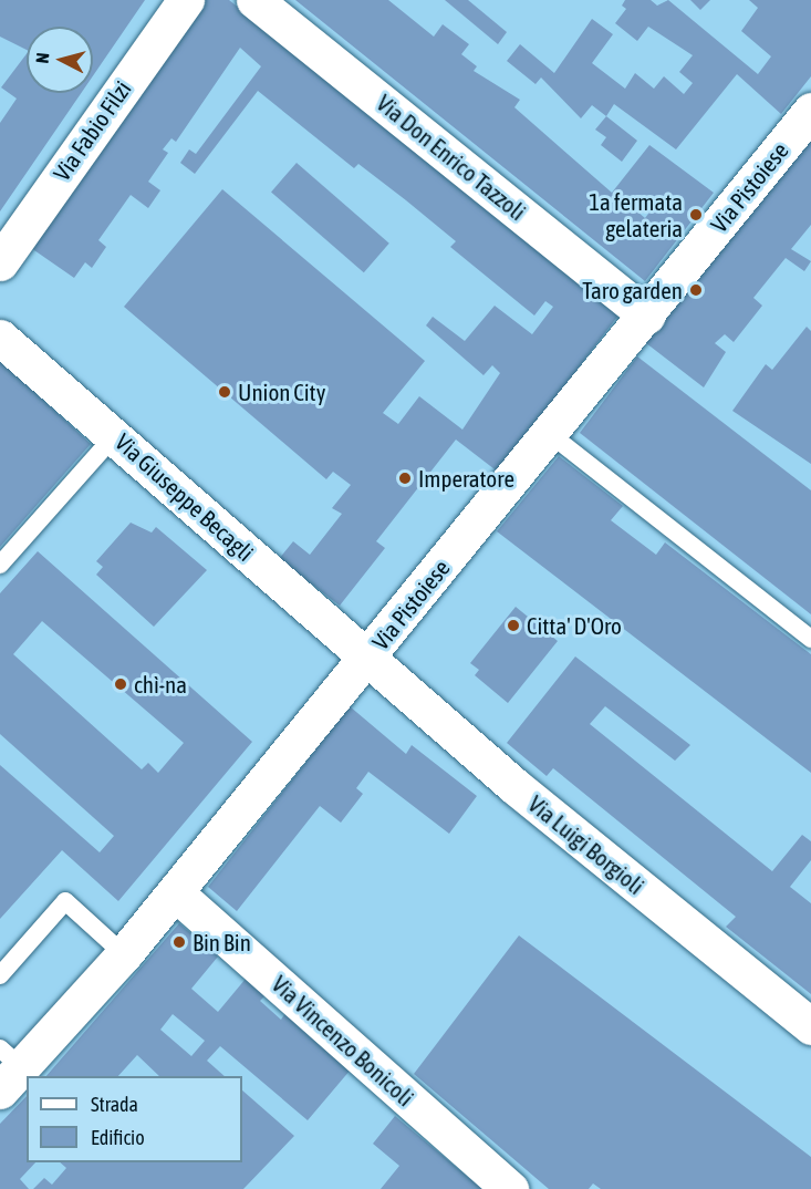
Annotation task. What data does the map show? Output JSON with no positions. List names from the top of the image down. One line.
{"streets":{"street":["Via Fabio Filzi","Via Don Enrico Tazzoli","Via Pistoiese","Via Giuseppe Becagli","Via Luigi Borgioli","Via Vincenzo Bonicoli"]},"crossings":[["Via Don Enrico Tazzoli","Via Pistoiese"],["Via Pistoiese","Via Giuseppe Becagli"],["Via Pistoiese","Via Luigi Borgioli"],["Via Pistoiese","Via Vincenzo Bonicoli"],["Via Giuseppe Becagli","Via Luigi Borgioli"]],"places":["1a fermata gelateria","Taro garden","Union City","Imperatore","Citta' D'Oro","chì-na","Bin Bin"],"legend":["Strada","Edificio"],"north":"left"}
